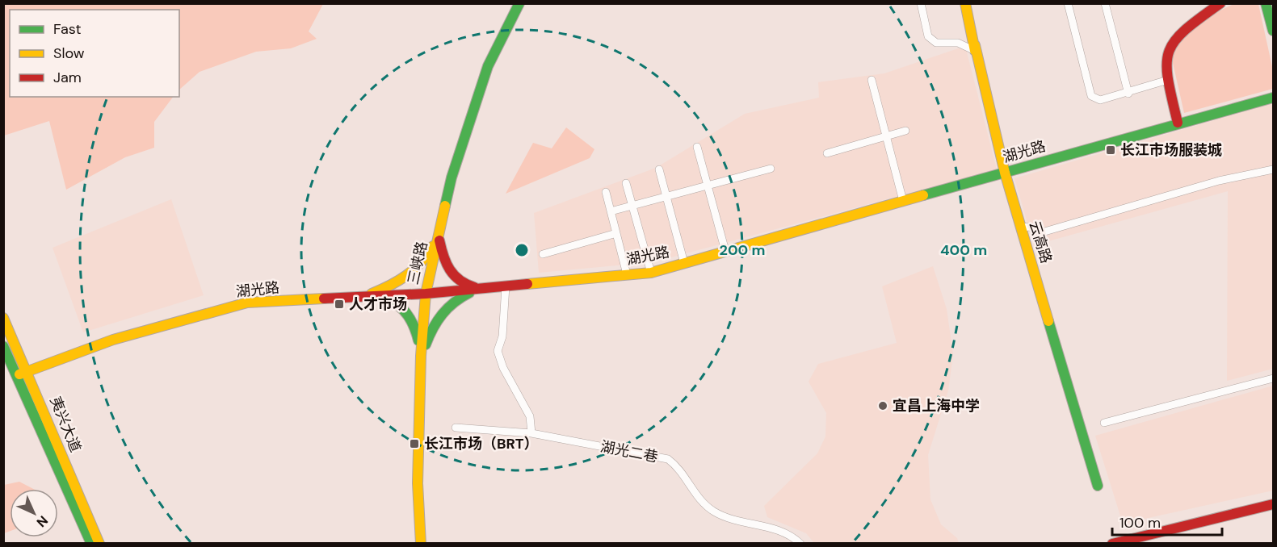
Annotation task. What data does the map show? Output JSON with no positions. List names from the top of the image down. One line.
{"streets":{"main road":["湖光路","云高路","三峡路","夷兴大道"],"street":["湖光二巷"]},"crossings":[["湖光路","云高路"],["湖光路","三峡路"],["湖光路","夷兴大道"]],"places":{"transit":["长江市场服装城","人才市场","长江市场（BRT）"],"other":["宜昌上海中学"]},"legend":["Fast","Slow","Jam"],"scale_bar":"100 m","north":"bottom right","rings":["200 m","400 m"]}
